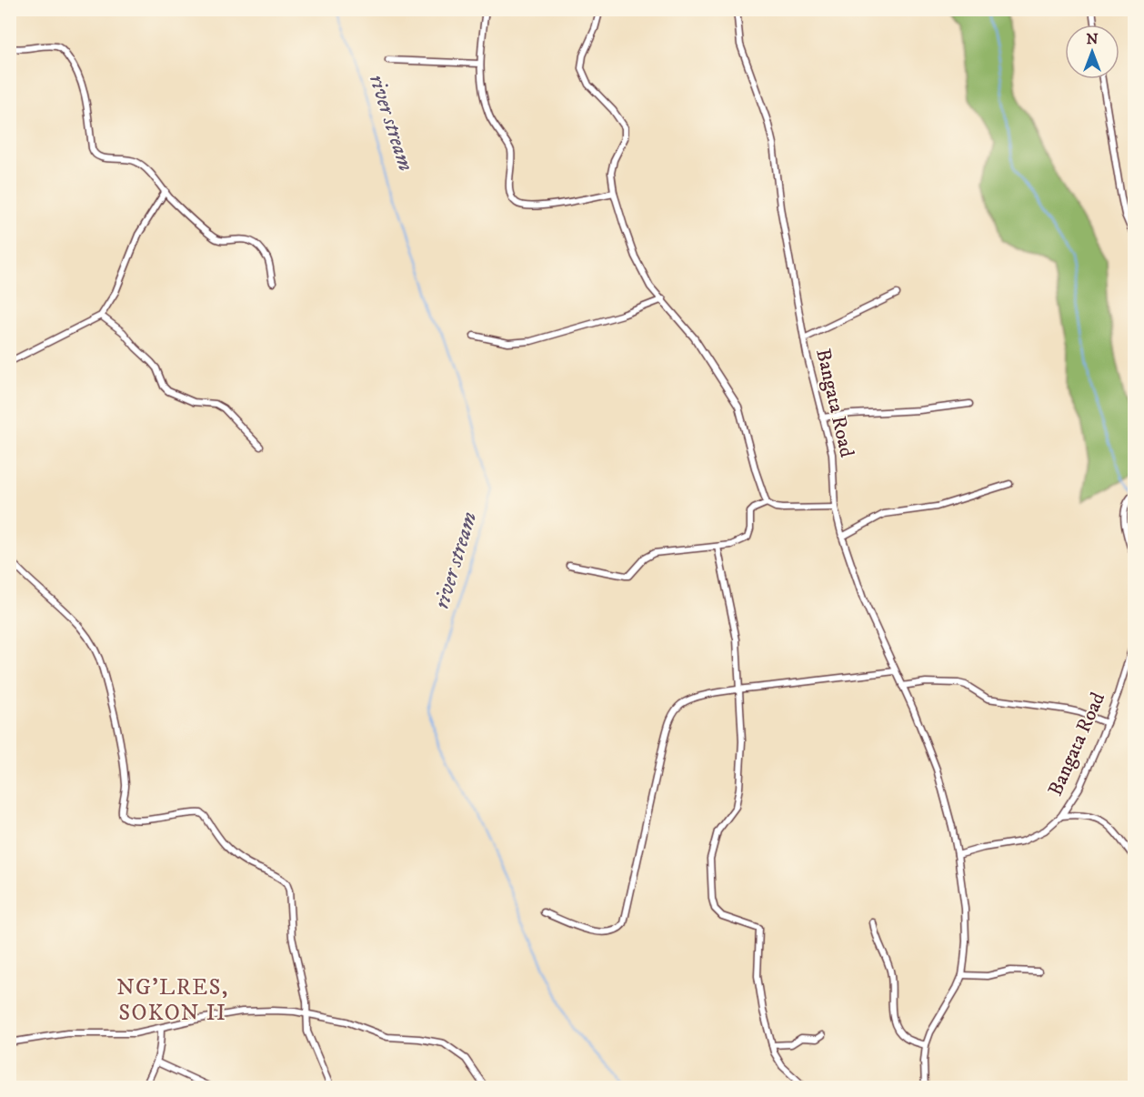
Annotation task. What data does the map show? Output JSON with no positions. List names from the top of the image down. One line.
{"streets":{"street":["Bangata Road"]},"districts":["NG'LRES, SOKON II"],"water":["river stream"],"north":"top"}
